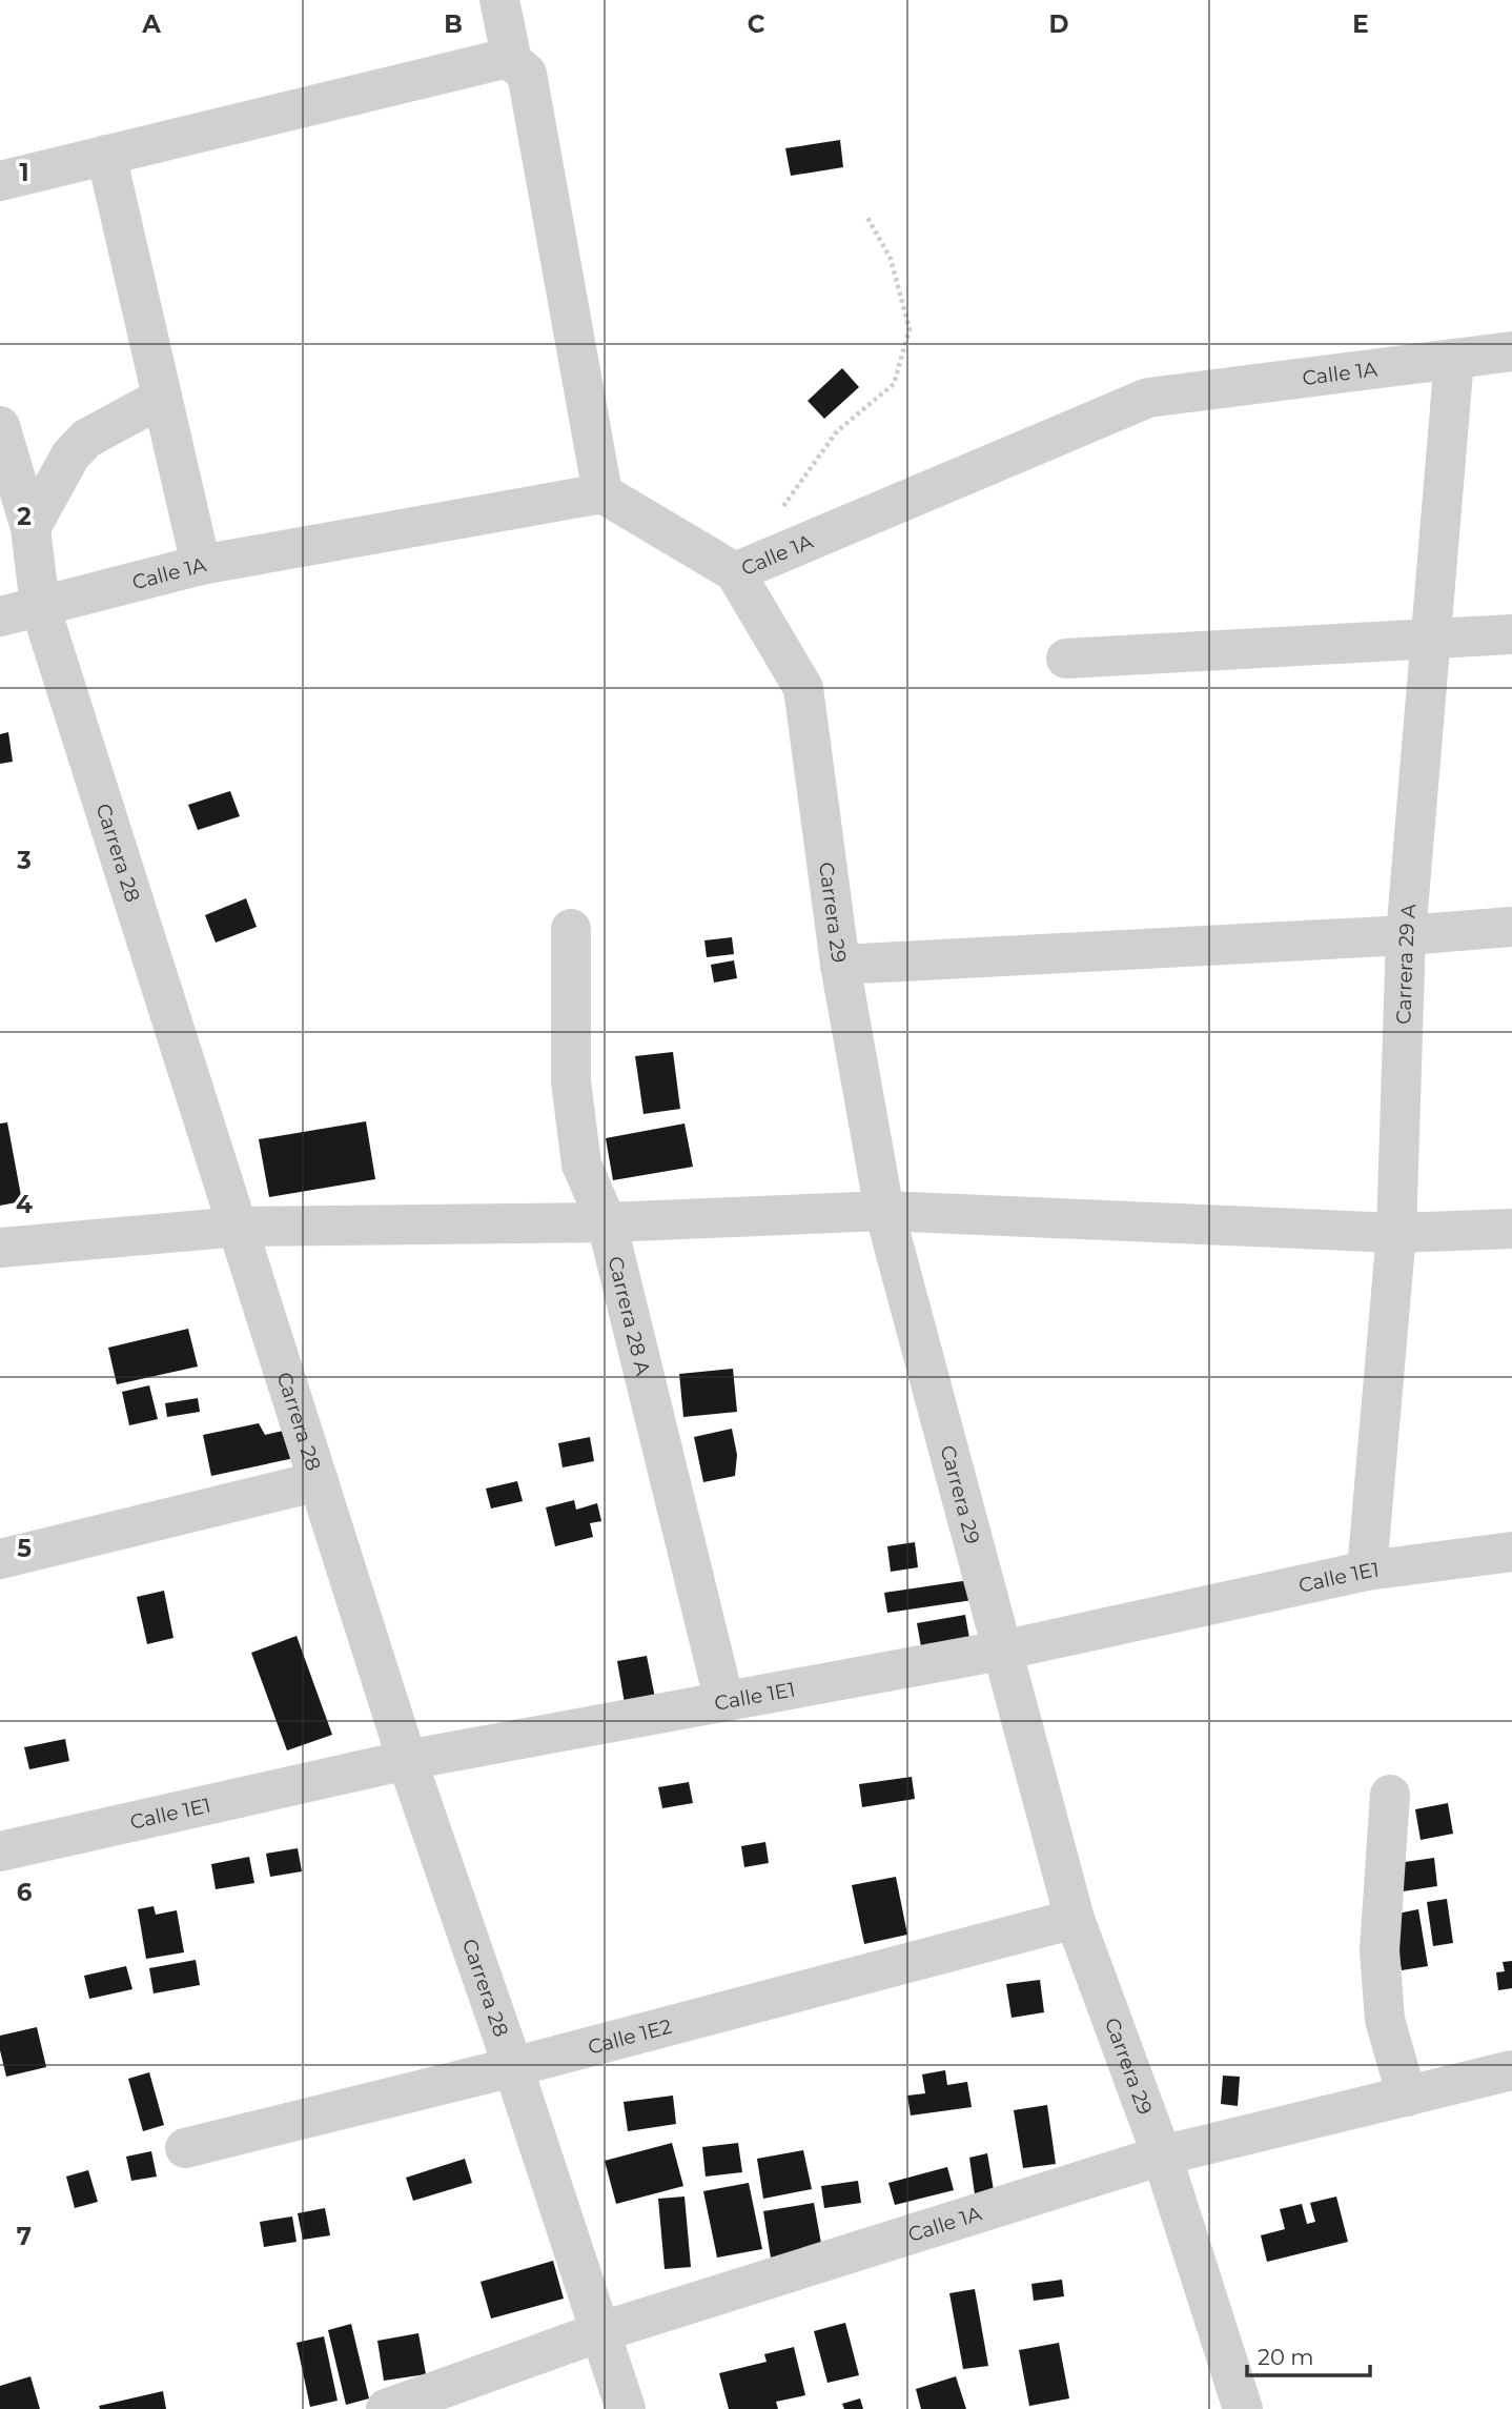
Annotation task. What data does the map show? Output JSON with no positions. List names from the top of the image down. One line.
{"streets":{"street":["Calle 1A","Carrera 28","Carrera 29","Carrera 29 A","Carrera 28 A","Calle 1E1","Calle 1E2"]},"crossings":[["Calle 1A","Carrera 28"],["Calle 1A","Carrera 29"],["Calle 1A","Carrera 29 A"],["Carrera 28","Calle 1E1"],["Carrera 28","Calle 1E2"],["Carrera 29","Calle 1E1"],["Carrera 29","Calle 1E2"],["Carrera 29 A","Calle 1E1"],["Carrera 28 A","Calle 1E1"]],"scale_bar":"20 m","grid":{"columns":["A","B","C","D","E"],"rows":["1","2","3","4","5","6","7"]}}
